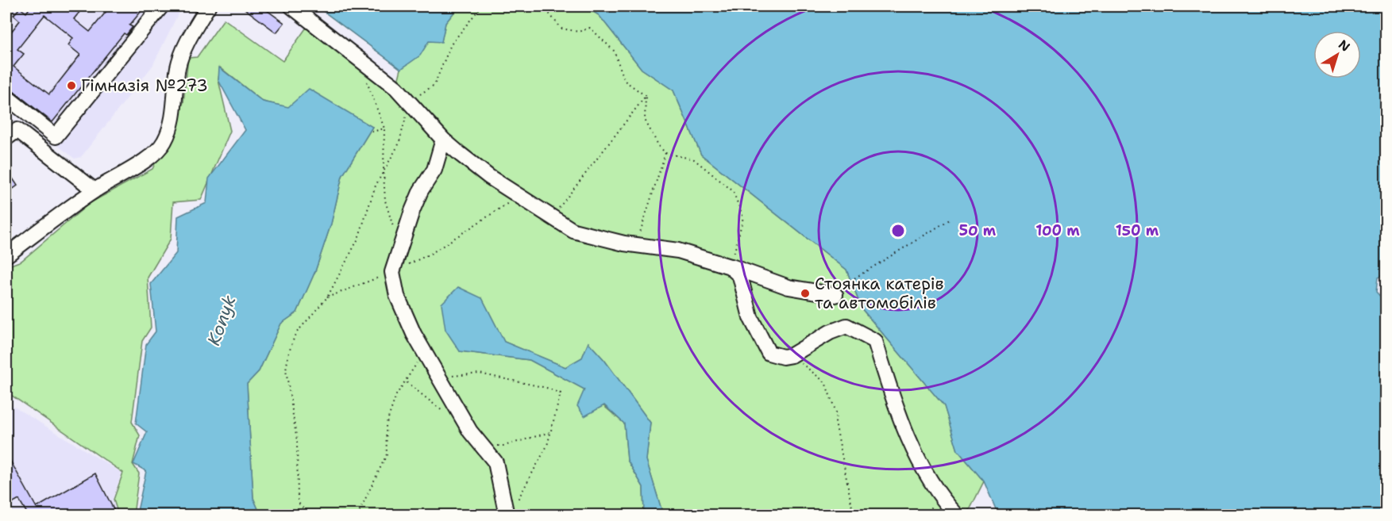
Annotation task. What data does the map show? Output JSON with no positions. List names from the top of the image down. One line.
{"water":["Konyk"],"places":["Гімназія №273","Стоянка катерів та автомобілів"],"north":"top right","rings":["50 m","100 m","150 m"]}
